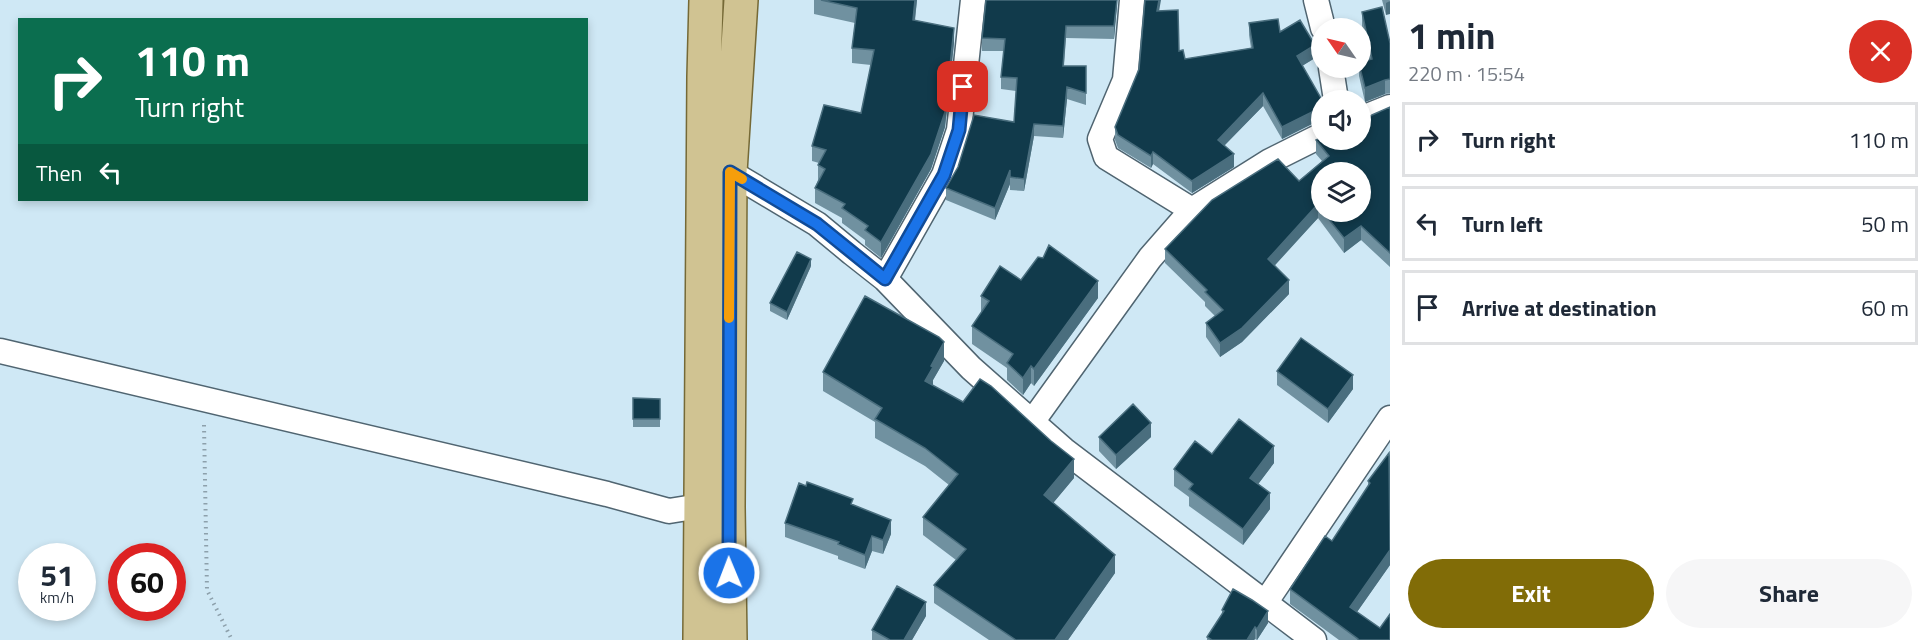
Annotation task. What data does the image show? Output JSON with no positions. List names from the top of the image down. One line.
{"north":"top left","page":{"heading":["1 min","220 m · 15:54"],"turn":["110 m","Turn right"],"list":[{"name":"Turn right","value":"110 m"},{"name":"Turn left","value":"50 m"},{"name":"Arrive at destination","value":"60 m"}],"then":"Then","speed":"51 km/h","limit":"60","buttons":["Exit","Share"]}}
